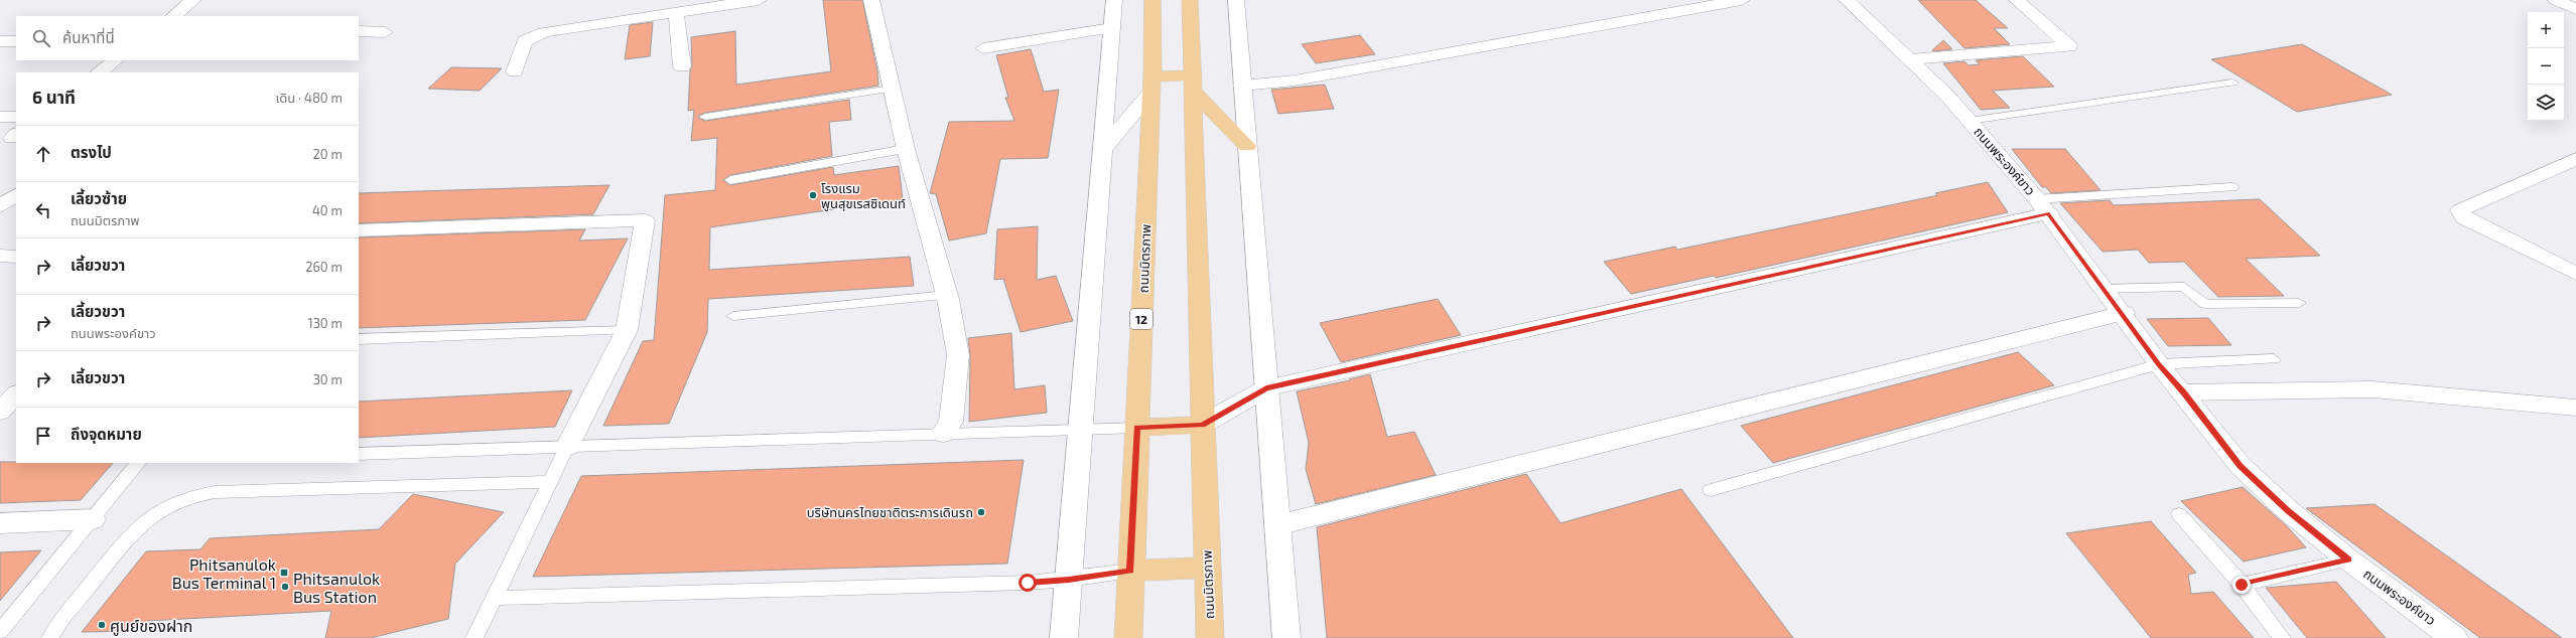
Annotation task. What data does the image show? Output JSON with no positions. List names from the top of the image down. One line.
{"streets":{"main road":["ถนนมิตรภาพ","12"],"street":["ถนนพระองค์ขาว"]},"places":{"other":["โรงแรม พูนสุขเรสซิเดนท์","บริษัทนครไทยชาติตระการเดินรถ","Phitsanulok Bus Station","ศูนย์ของฝาก"],"transit":["Phitsanulok Bus Terminal 1"]},"page":{"map_buttons":["+","−"],"search":"ค้นหาที่นี่","heading":["6 นาที","เดิน · 480 m"],"list":[["ตรงไป","20 m"],["เลี้ยวซ้าย","ถนนมิตรภาพ","40 m"],["เลี้ยวขวา","260 m"],["เลี้ยวขวา","ถนนพระองค์ขาว","130 m"],["เลี้ยวขวา","30 m"],"ถึงจุดหมาย"]}}
